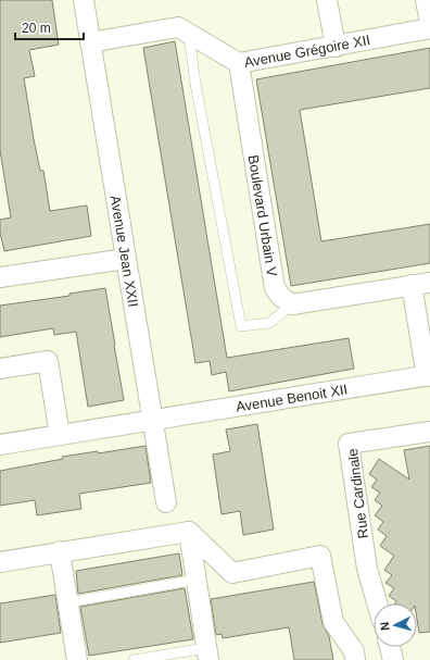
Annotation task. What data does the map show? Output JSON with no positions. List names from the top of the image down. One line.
{"streets":{"street":["Avenue Grégoire XII","Boulevard Urbain V","Avenue Jean XXII","Avenue Benoit XII","Rue Cardinale"]},"crossings":[["Avenue Grégoire XII","Boulevard Urbain V"],["Avenue Grégoire XII","Avenue Jean XXII"],["Avenue Jean XXII","Avenue Benoit XII"]],"scale_bar":"20 m","north":"left"}
